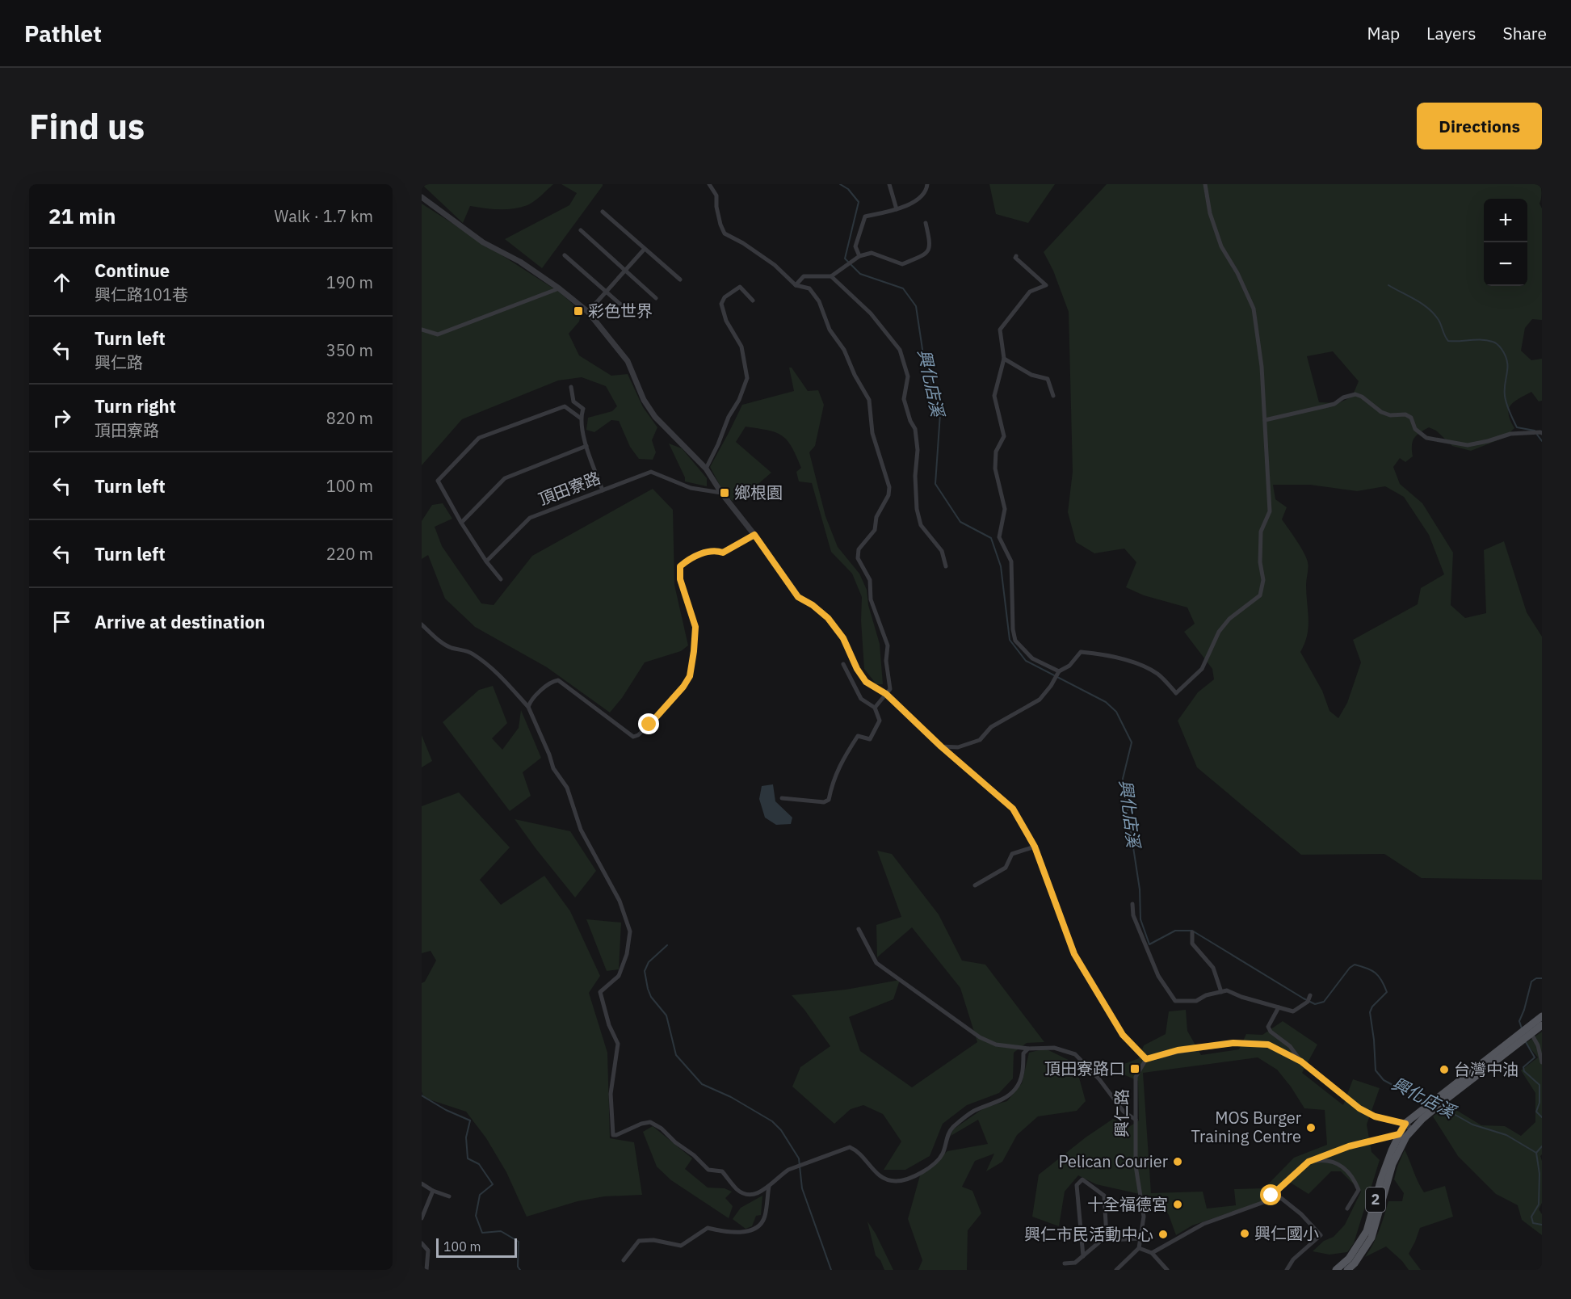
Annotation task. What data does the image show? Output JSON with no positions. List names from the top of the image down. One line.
{"streets":{"main road":["2"],"street":["頂田寮路","興仁路"]},"water":["興化店溪"],"places":{"transit":["彩色世界","鄉根園","頂田寮路口"],"other":["台灣中油","MOS Burger Training Centre","Pelican Courier","十全福德宮","興仁國小","興仁市民活動中心"]},"scale_bar":"100 m","page":{"header":"Pathlet","nav":["Map","Layers","Share"],"buttons":"Directions","title":"Find us","heading":["21 min","Walk · 1.7 km"],"map_buttons":["+","−"],"list":[["Continue","興仁路101巷","190 m"],["Turn left","興仁路","350 m"],["Turn right","頂田寮路","820 m"],["Turn left","100 m"],["Turn left","220 m"],"Arrive at destination"],"scale":"100 m"}}
